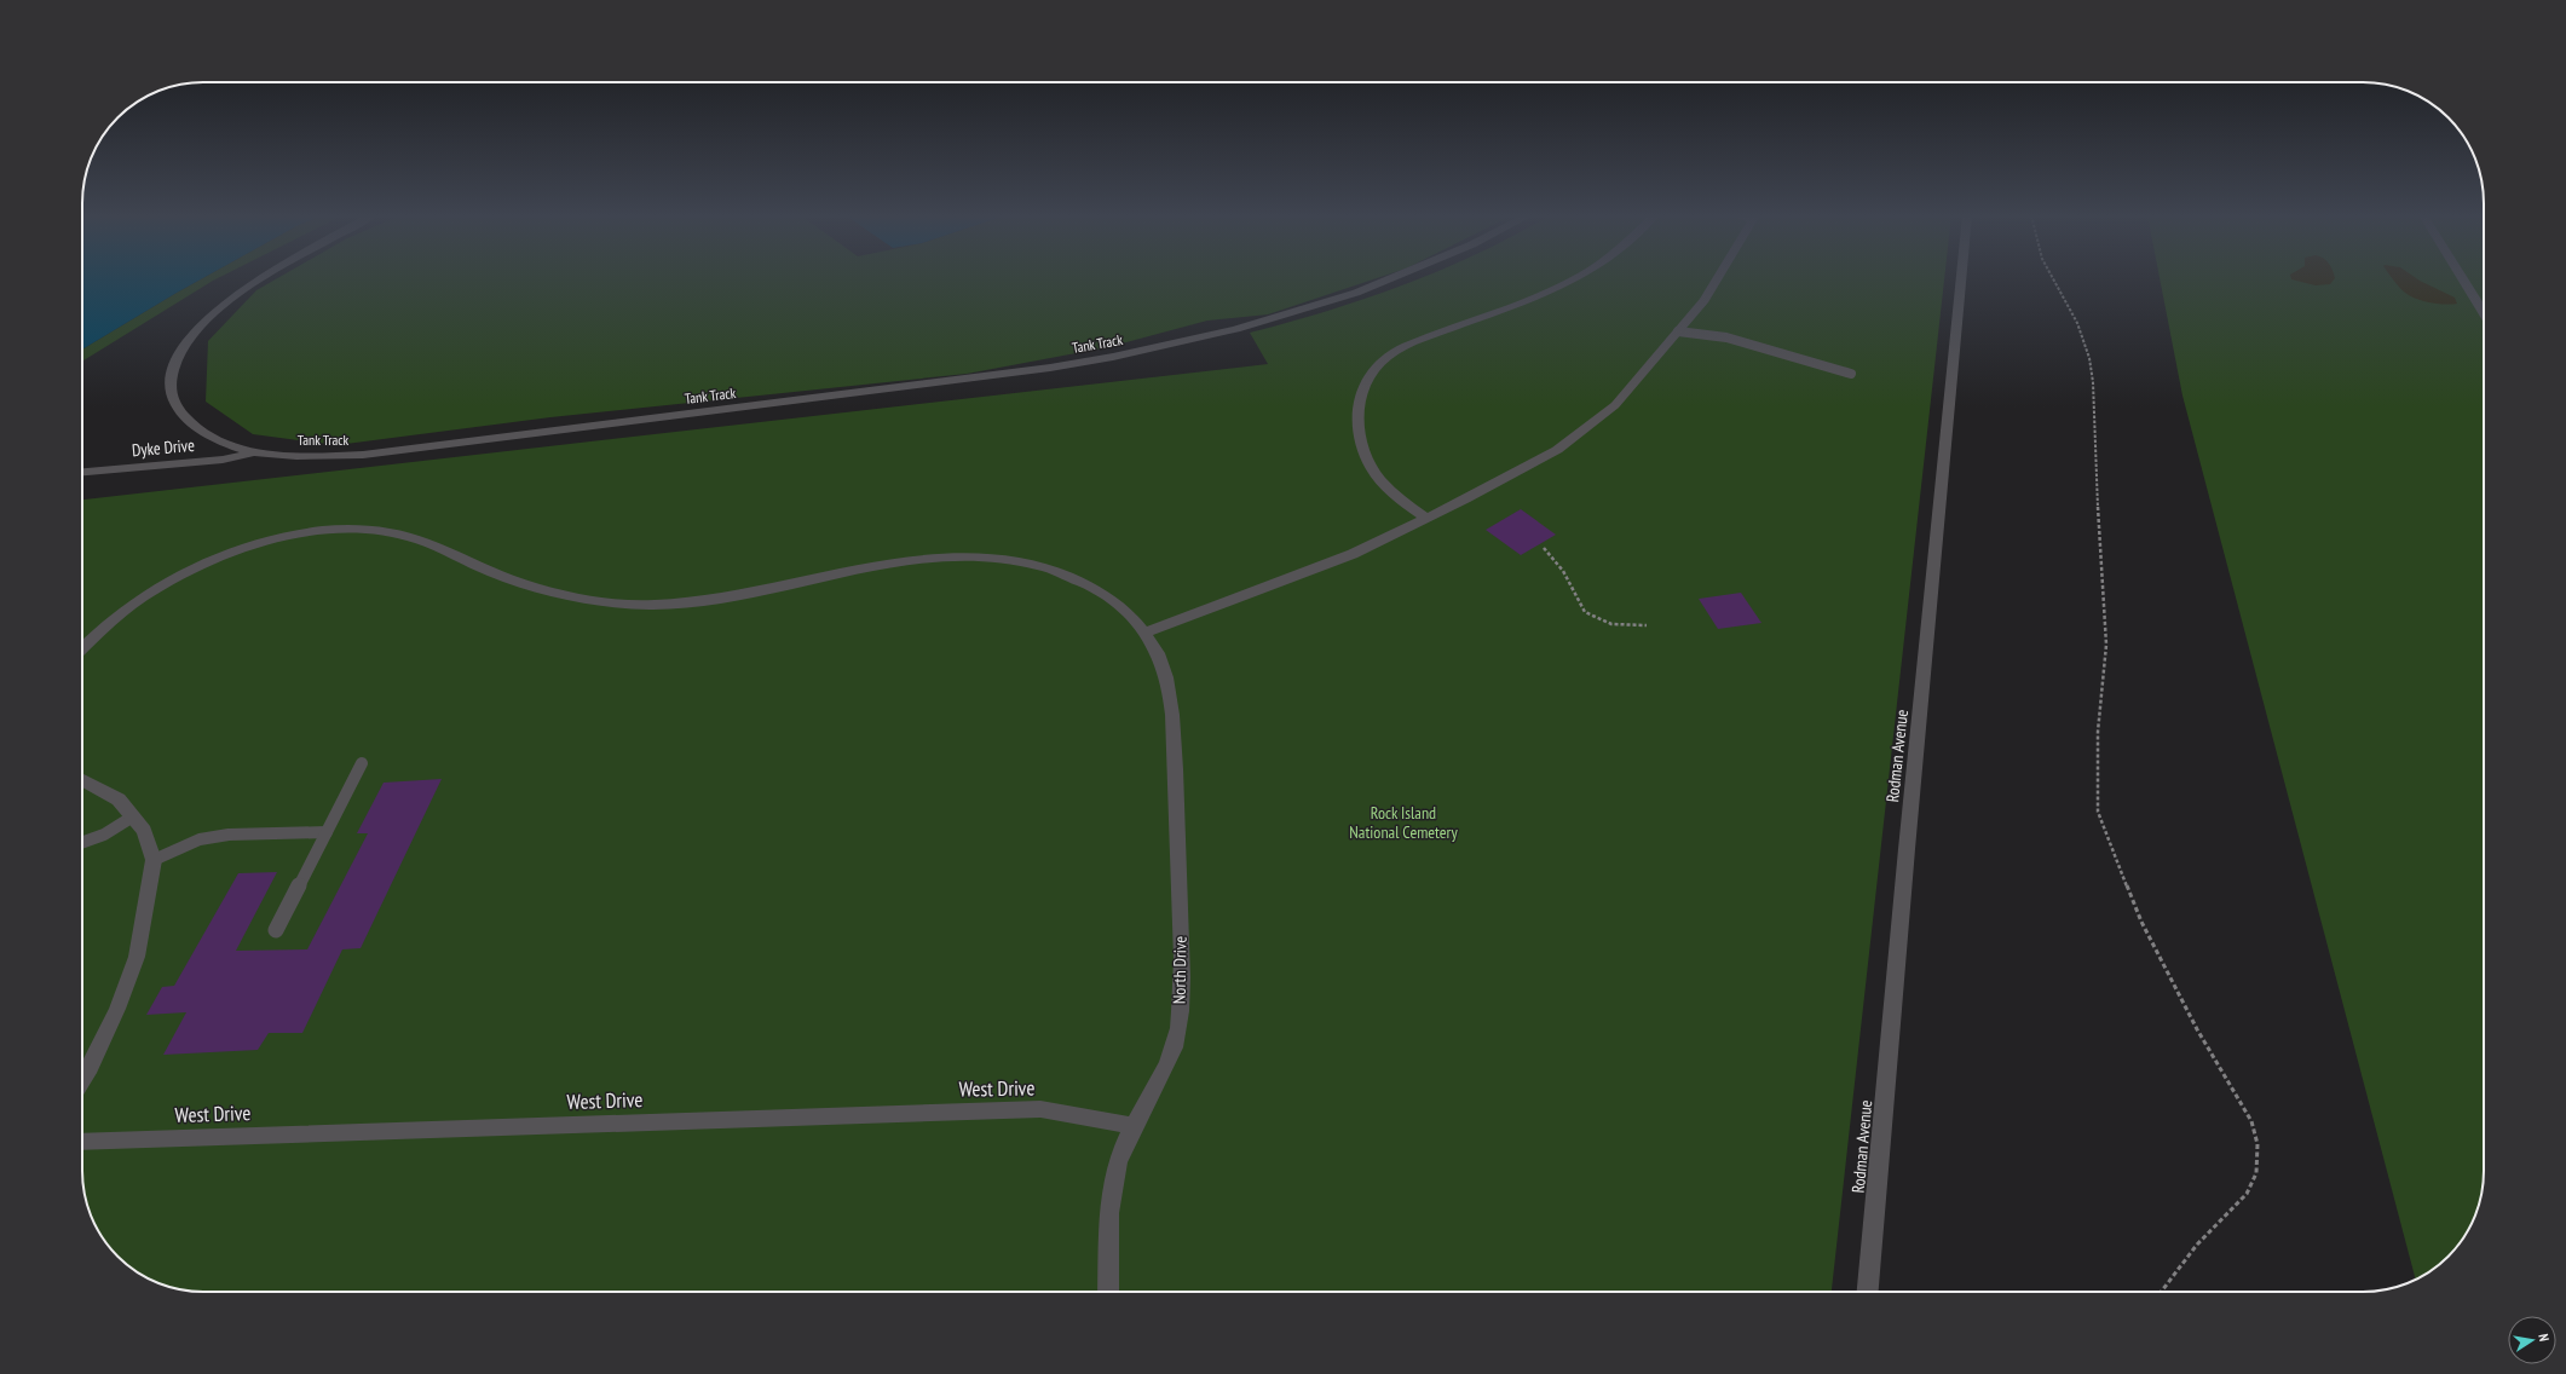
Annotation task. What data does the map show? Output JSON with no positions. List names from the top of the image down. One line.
{"streets":{"street":["Tank Track","Dyke Drive","Rodman Avenue","North Drive","West Drive"]},"crossings":[["Tank Track","Dyke Drive"],["North Drive","West Drive"]],"parks":["Rock Island National Cemetery"],"north":"right"}
